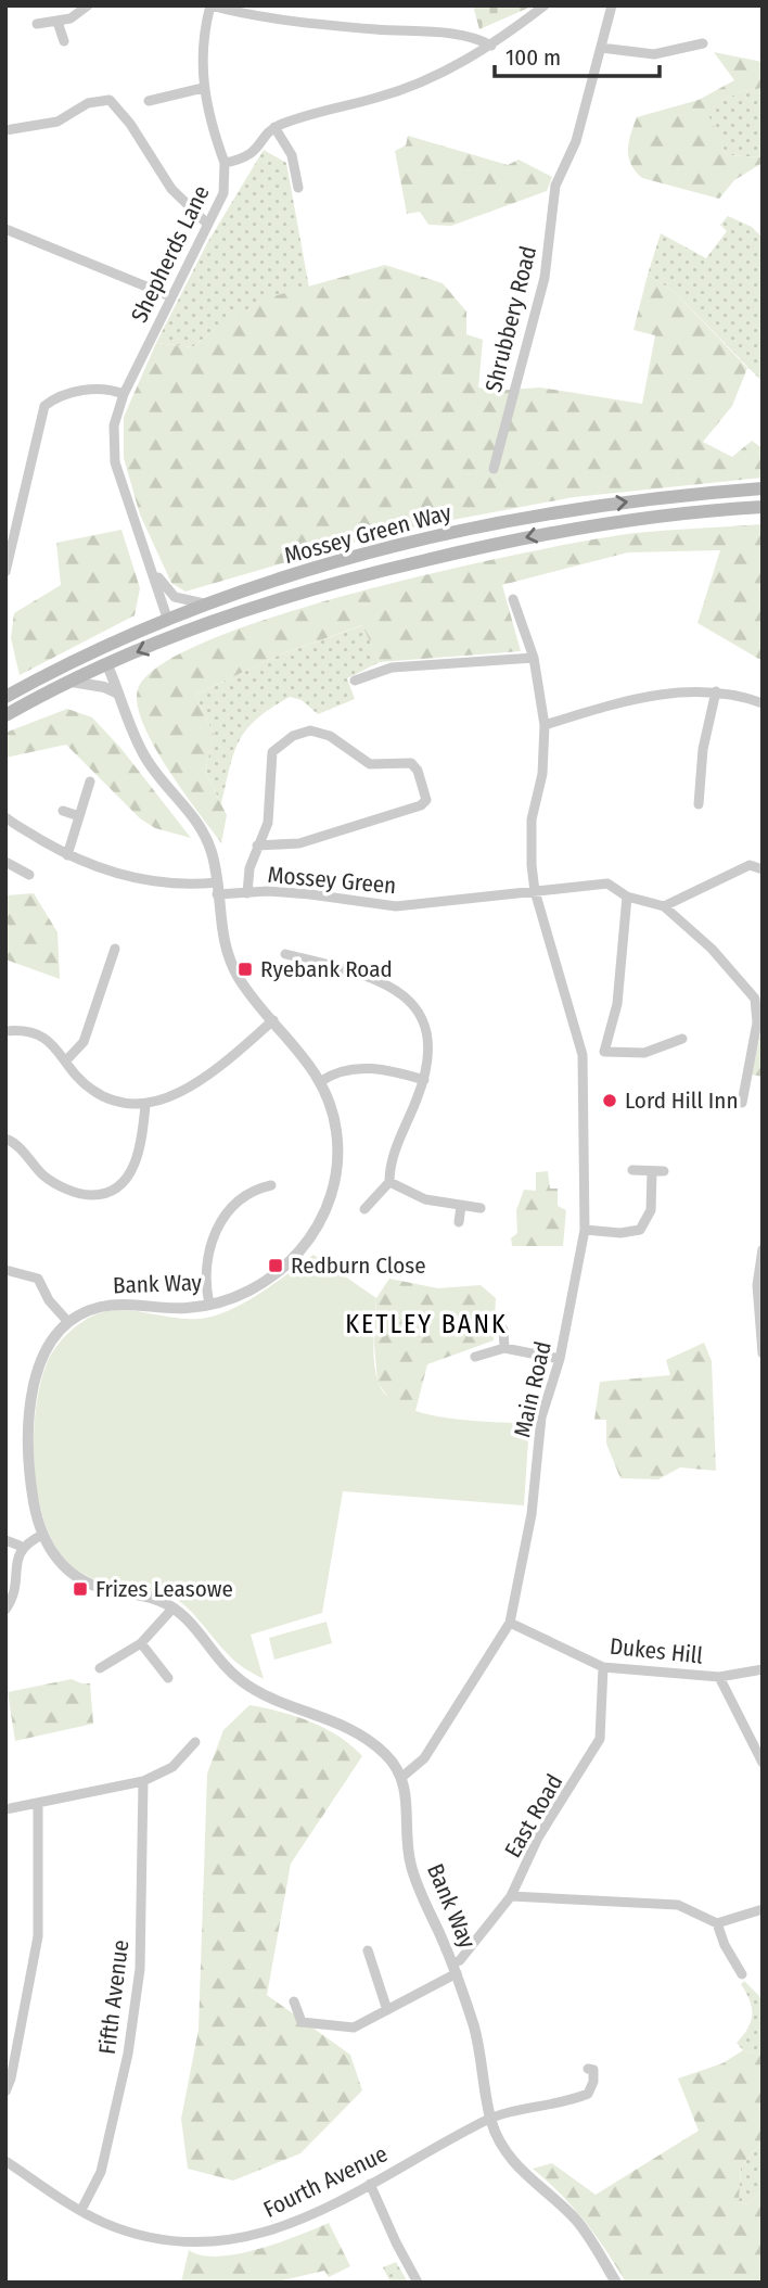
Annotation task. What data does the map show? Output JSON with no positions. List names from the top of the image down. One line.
{"streets":{"main road":["Mossey Green Way"],"street":["Shepherds Lane","Shrubbery Road","Mossey Green","Bank Way","Main Road","Dukes Hill","East Road","Fifth Avenue","Fourth Avenue"]},"crossings":[["Shepherds Lane","Mossey Green Way"],["Mossey Green Way","Bank Way"],["Mossey Green","Bank Way"],["Mossey Green","Main Road"],["Bank Way","Main Road"],["Bank Way","East Road"],["Bank Way","Fourth Avenue"],["Main Road","Dukes Hill"],["Dukes Hill","East Road"],["Fifth Avenue","Fourth Avenue"]],"districts":["KETLEY BANK"],"places":{"transit":["Ryebank Road","Redburn Close","Frizes Leasowe"],"other":["Lord Hill Inn"]},"scale_bar":"100 m"}
